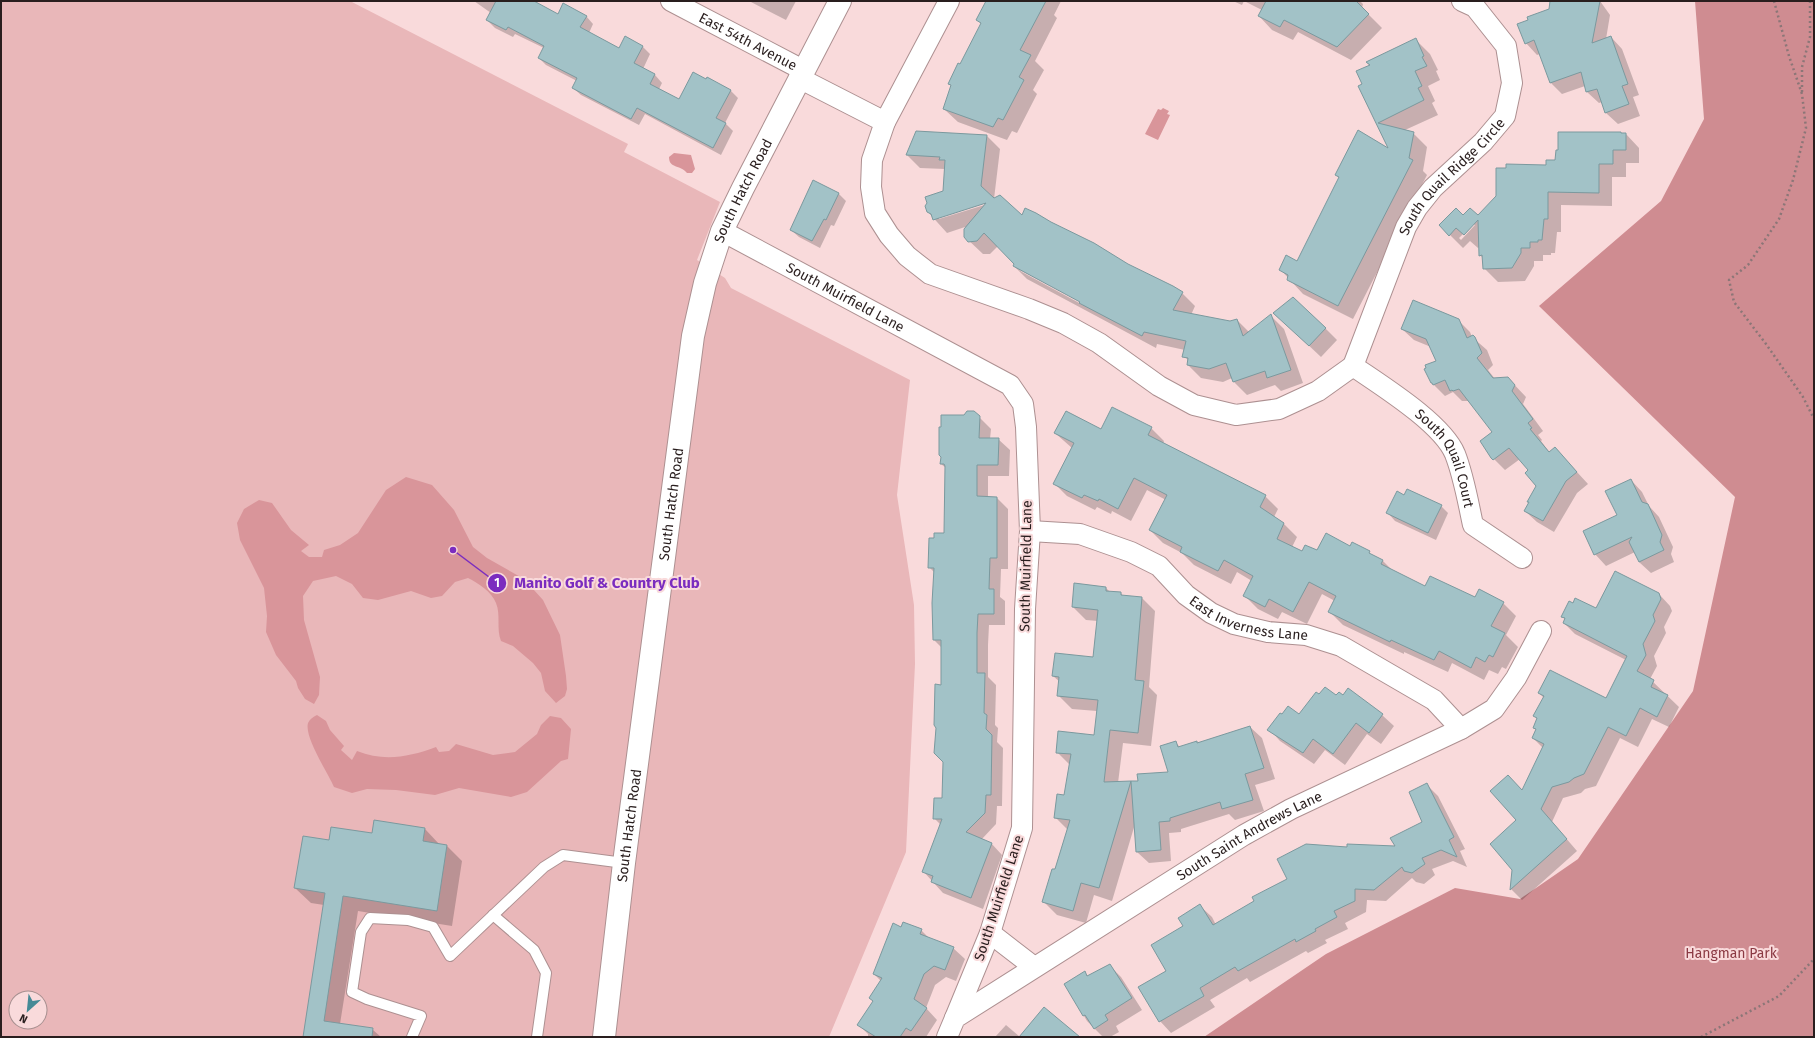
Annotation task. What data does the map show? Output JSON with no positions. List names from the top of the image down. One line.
{"streets":{"main road":["South Hatch Road"],"street":["East 54th Avenue","South Quail Ridge Circle","South Muirfield Lane","South Quail Court","East Inverness Lane","South Saint Andrews Lane"]},"crossings":[["East 54th Avenue","South Hatch Road"],["South Quail Ridge Circle","South Quail Court"],["South Hatch Road","South Muirfield Lane"],["South Muirfield Lane","East Inverness Lane"],["South Muirfield Lane","South Saint Andrews Lane"],["East Inverness Lane","South Saint Andrews Lane"]],"parks":["Hangman Park"],"places":["Manito Golf & Country Club"],"north":"bottom left"}
